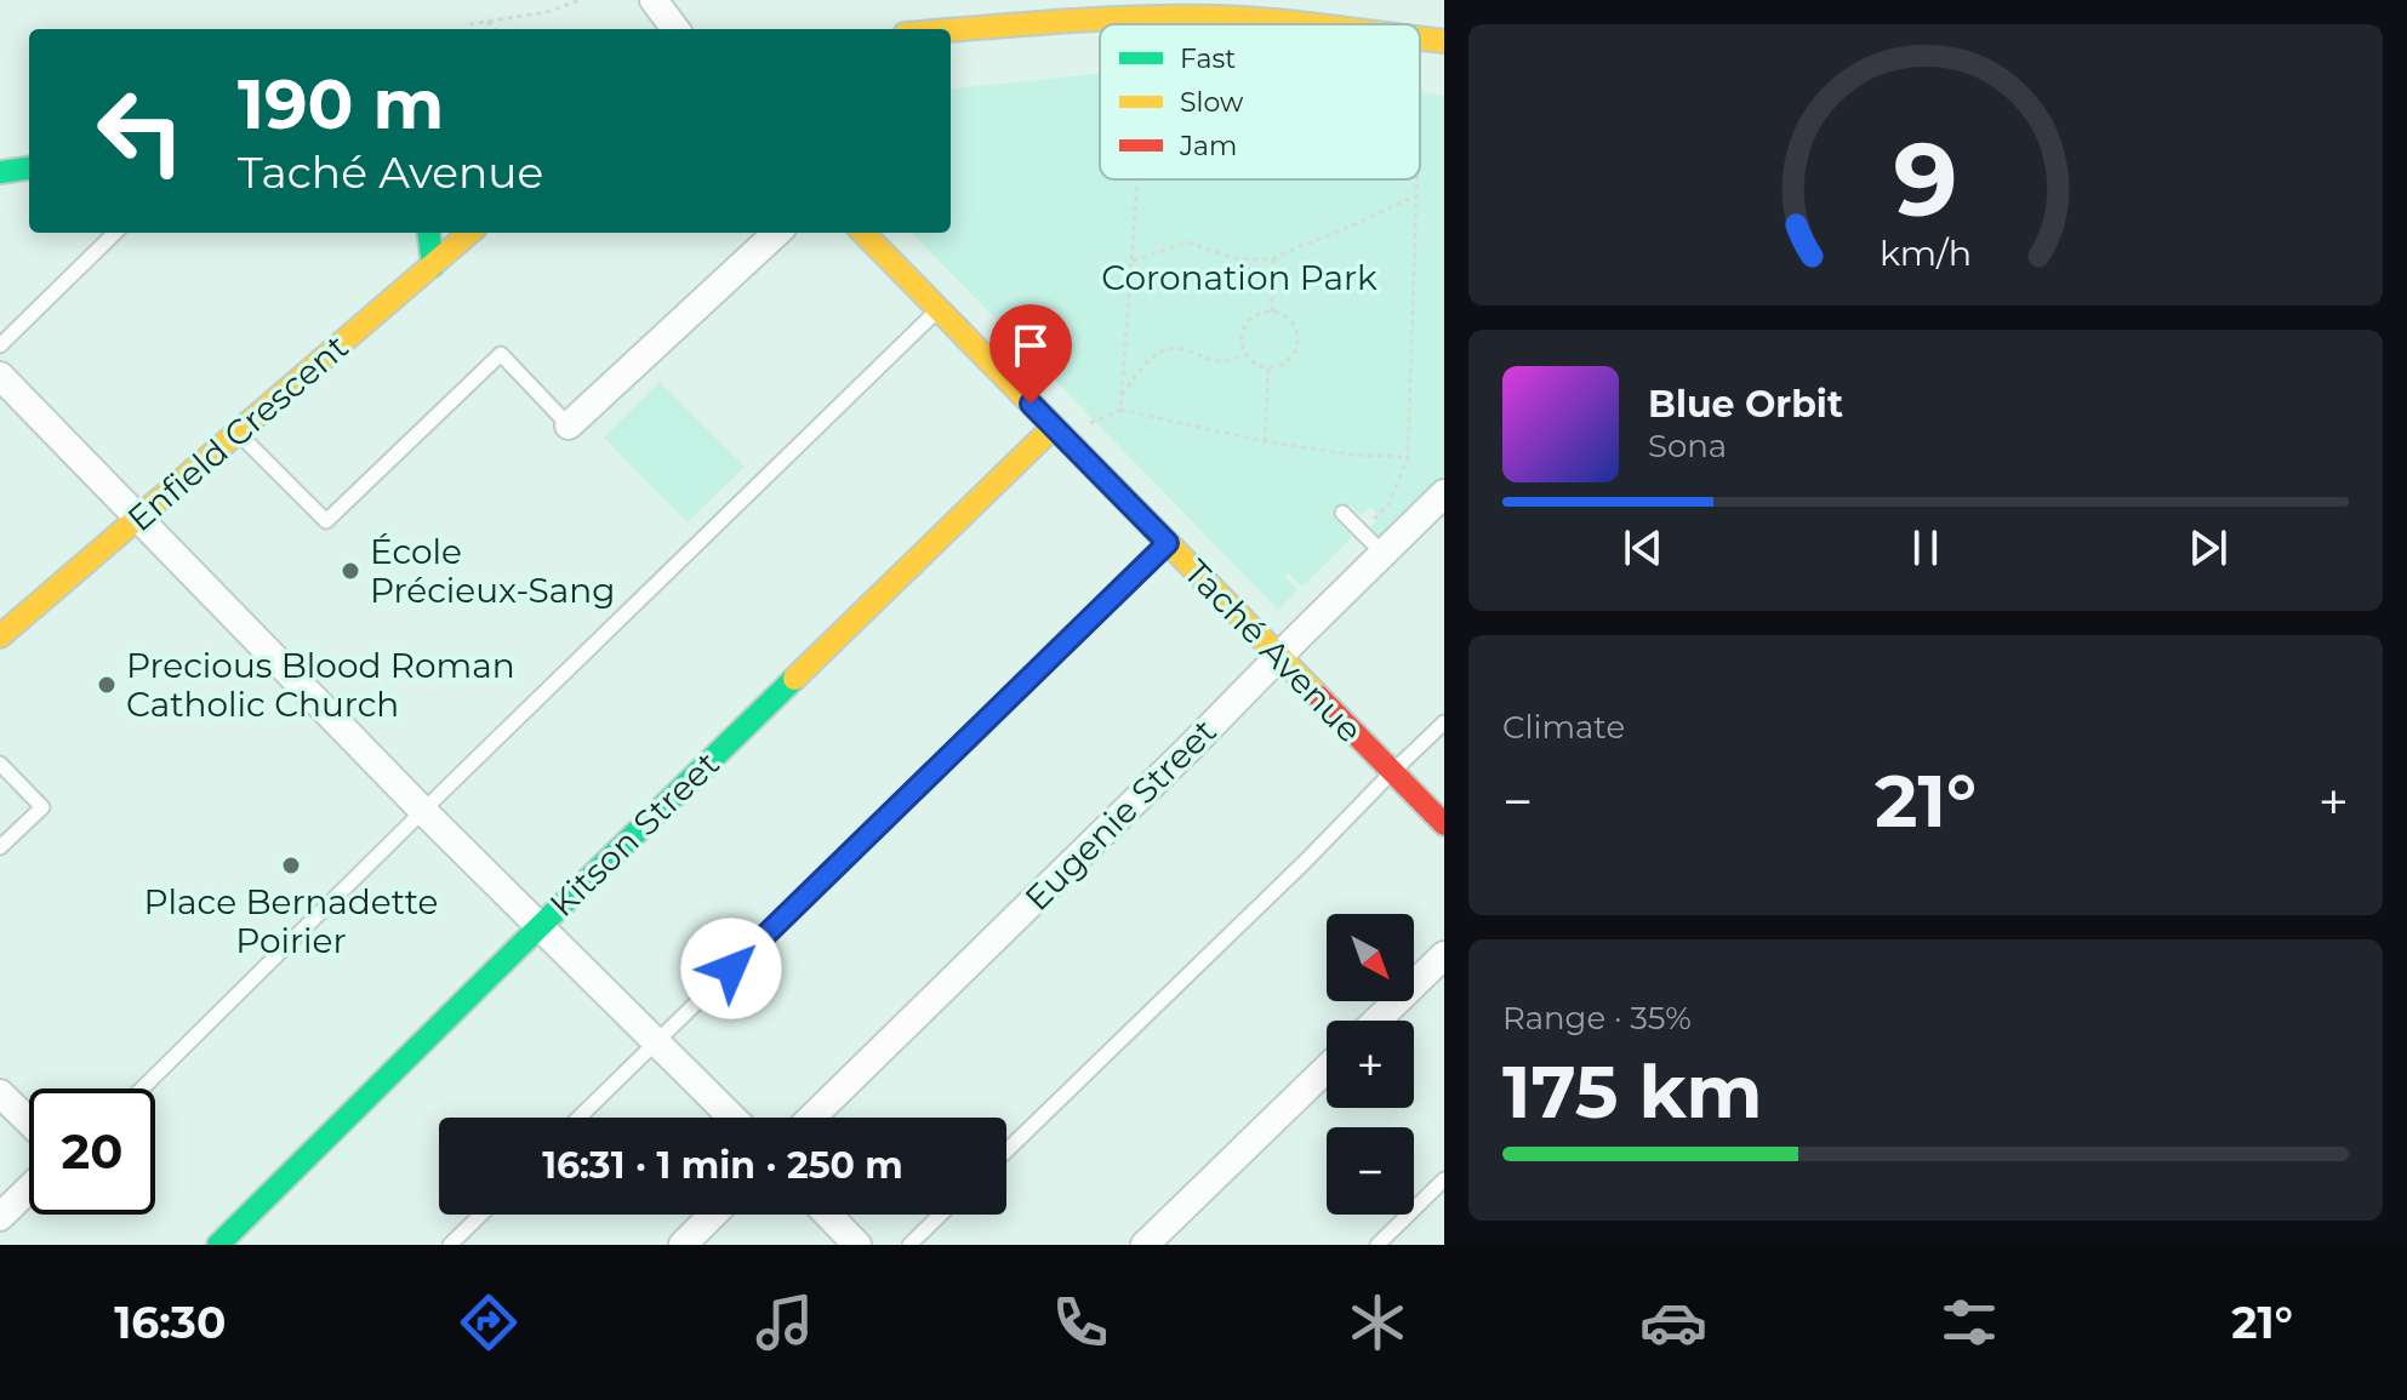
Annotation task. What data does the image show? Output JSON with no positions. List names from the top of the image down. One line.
{"streets":{"main road":["Enfield Crescent","Taché Avenue","Kitson Street"],"street":["Eugenie Street"]},"crossings":[["Taché Avenue","Eugenie Street"],["Taché Avenue","Kitson Street"]],"parks":["Coronation Park"],"places":["École Précieux-Sang","Precious Blood Roman Catholic Church","Place Bernadette Poirier"],"legend":["Fast","Slow","Jam"],"north":"bottom right","page":{"turn":["190 m","Taché Avenue"],"song":["Blue Orbit","Sona"],"tile":["Climate",["Range · 35%","175 km"]],"heat":["−","21°","+"],"map_buttons":["+","−"],"limit":"20","trip":"16:31 · 1 min · 250 m","tabs":["16:30","21°"],"gauge":["9","km/h"]}}
